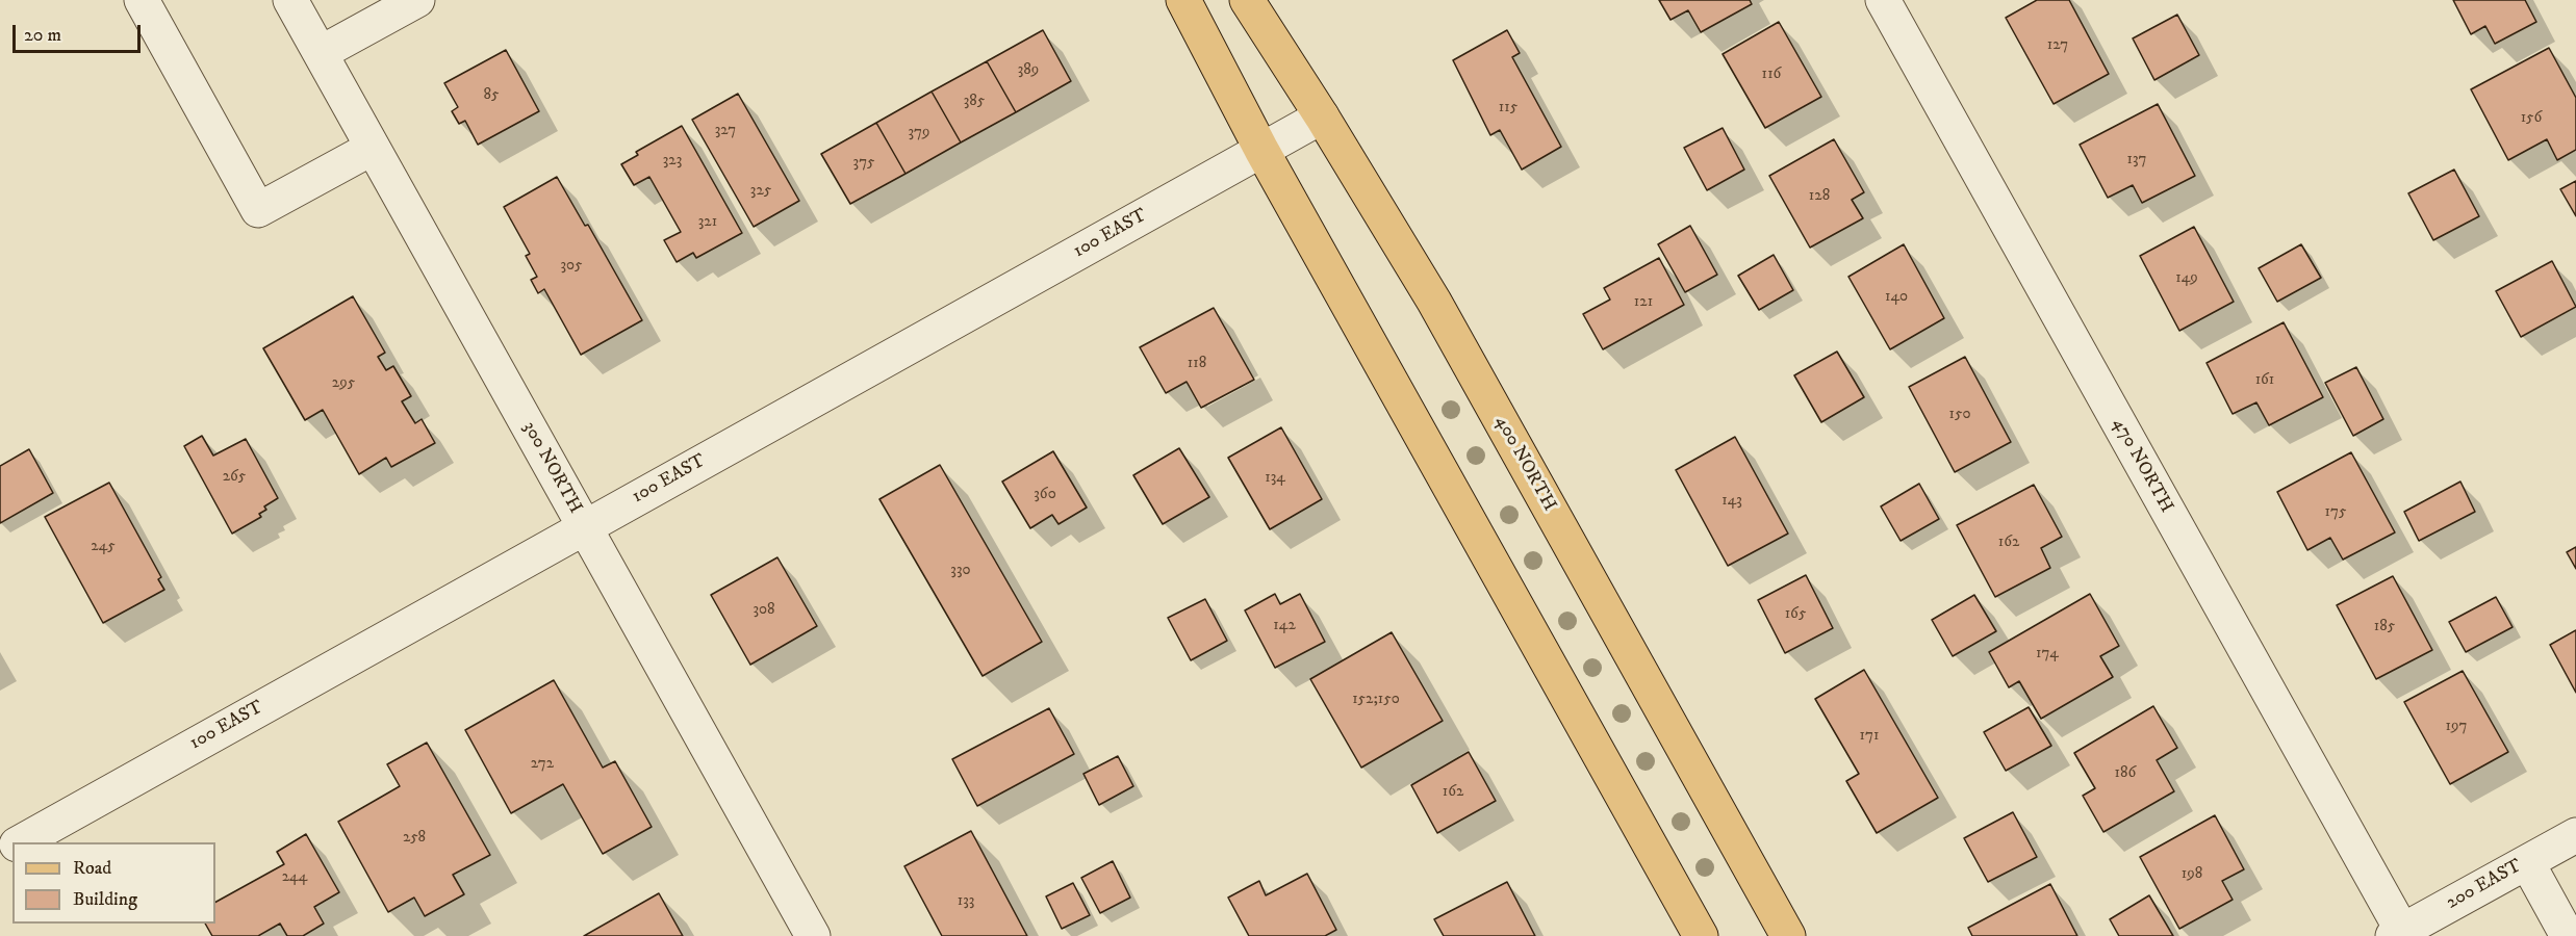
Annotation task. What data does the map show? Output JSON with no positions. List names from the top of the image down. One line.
{"streets":{"main road":["400 NORTH"],"street":["100 EAST","470 NORTH","300 NORTH","200 EAST"]},"crossings":[["100 EAST","400 NORTH"],["100 EAST","300 NORTH"],["470 NORTH","200 EAST"]],"house_numbers":["127","389","116","85","385","115","156","327","379","137","323","375","325","128","321","305","149","140","121","118","161","295","150","265","134","360","143","175","162","245","330","308","165","142","185","174","152;150","197","171","272","186","162","258","198","244","133"],"legend":["Road","Building"],"scale_bar":"20 m"}
